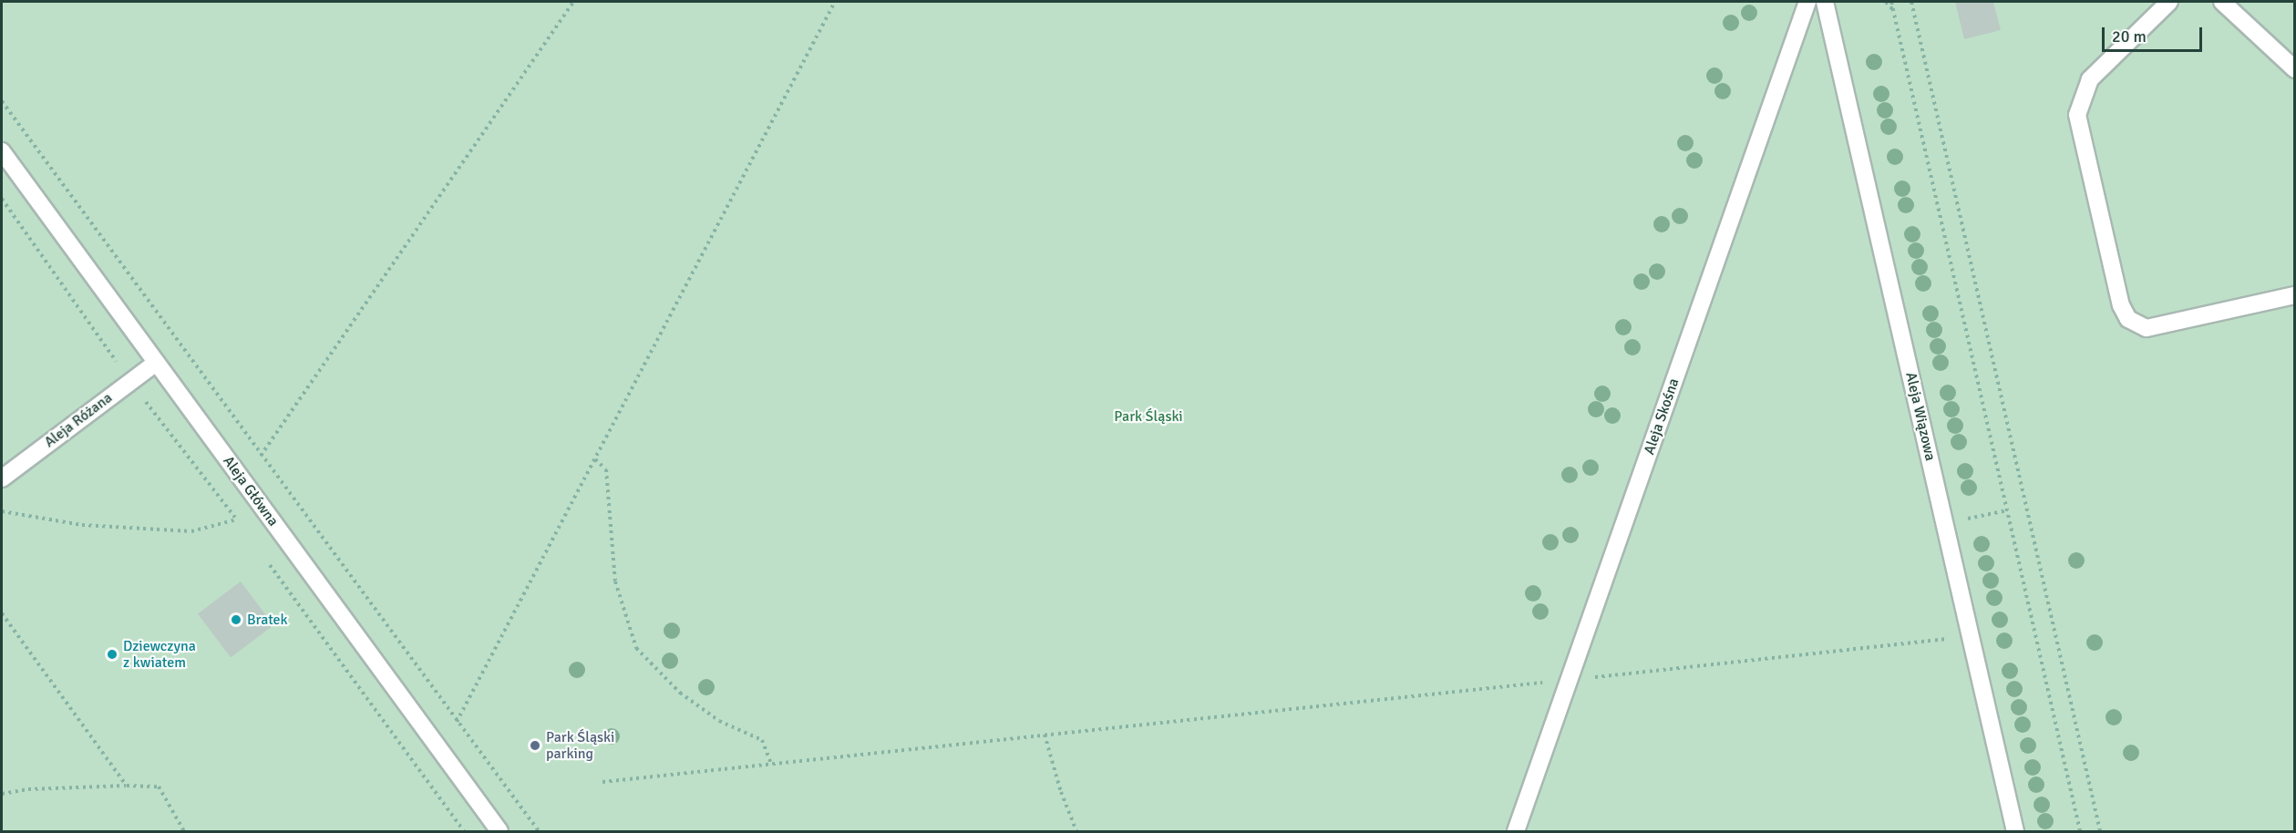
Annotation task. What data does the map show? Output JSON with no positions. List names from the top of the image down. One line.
{"streets":{"street":["Aleja Skośna","Aleja Wiązowa","Aleja Różana","Aleja Główna"]},"crossings":[["Aleja Różana","Aleja Główna"]],"parks":["Park Śląski"],"places":["Bratek","Dziewczyna z kwiatem","Park Śląski parking"],"scale_bar":"20 m"}
